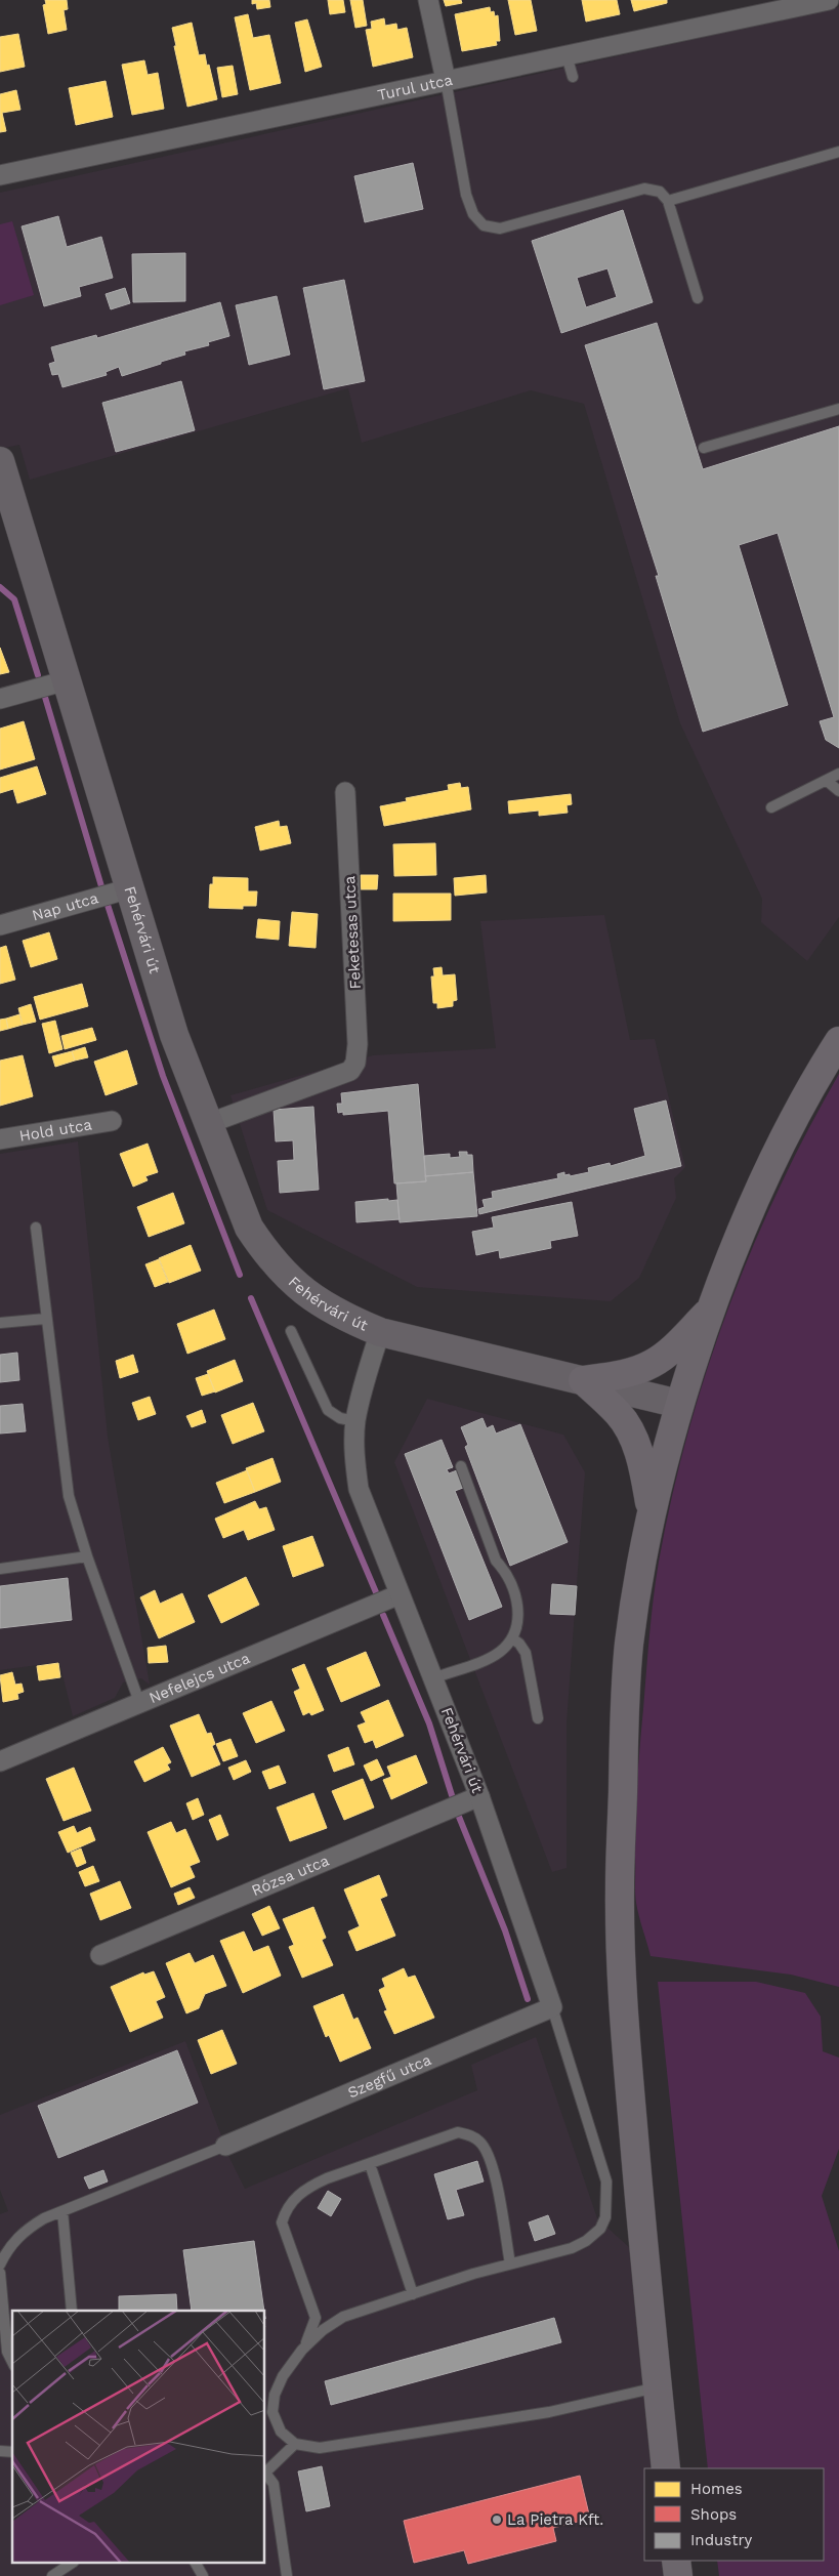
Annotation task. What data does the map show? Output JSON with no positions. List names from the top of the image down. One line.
{"streets":{"main road":["Fehérvári út"],"street":["Turul utca","Nap utca","Feketesas utca","Hold utca","Nefelejcs utca","Rózsa utca","Szegfű utca"]},"crossings":[["Nap utca","Fehérvári út"],["Fehérvári út","Feketesas utca"],["Fehérvári út","Nefelejcs utca"],["Fehérvári út","Rózsa utca"],["Fehérvári út","Szegfű utca"]],"places":["La Pietra Kft."],"legend":["Homes","Shops","Industry"]}
